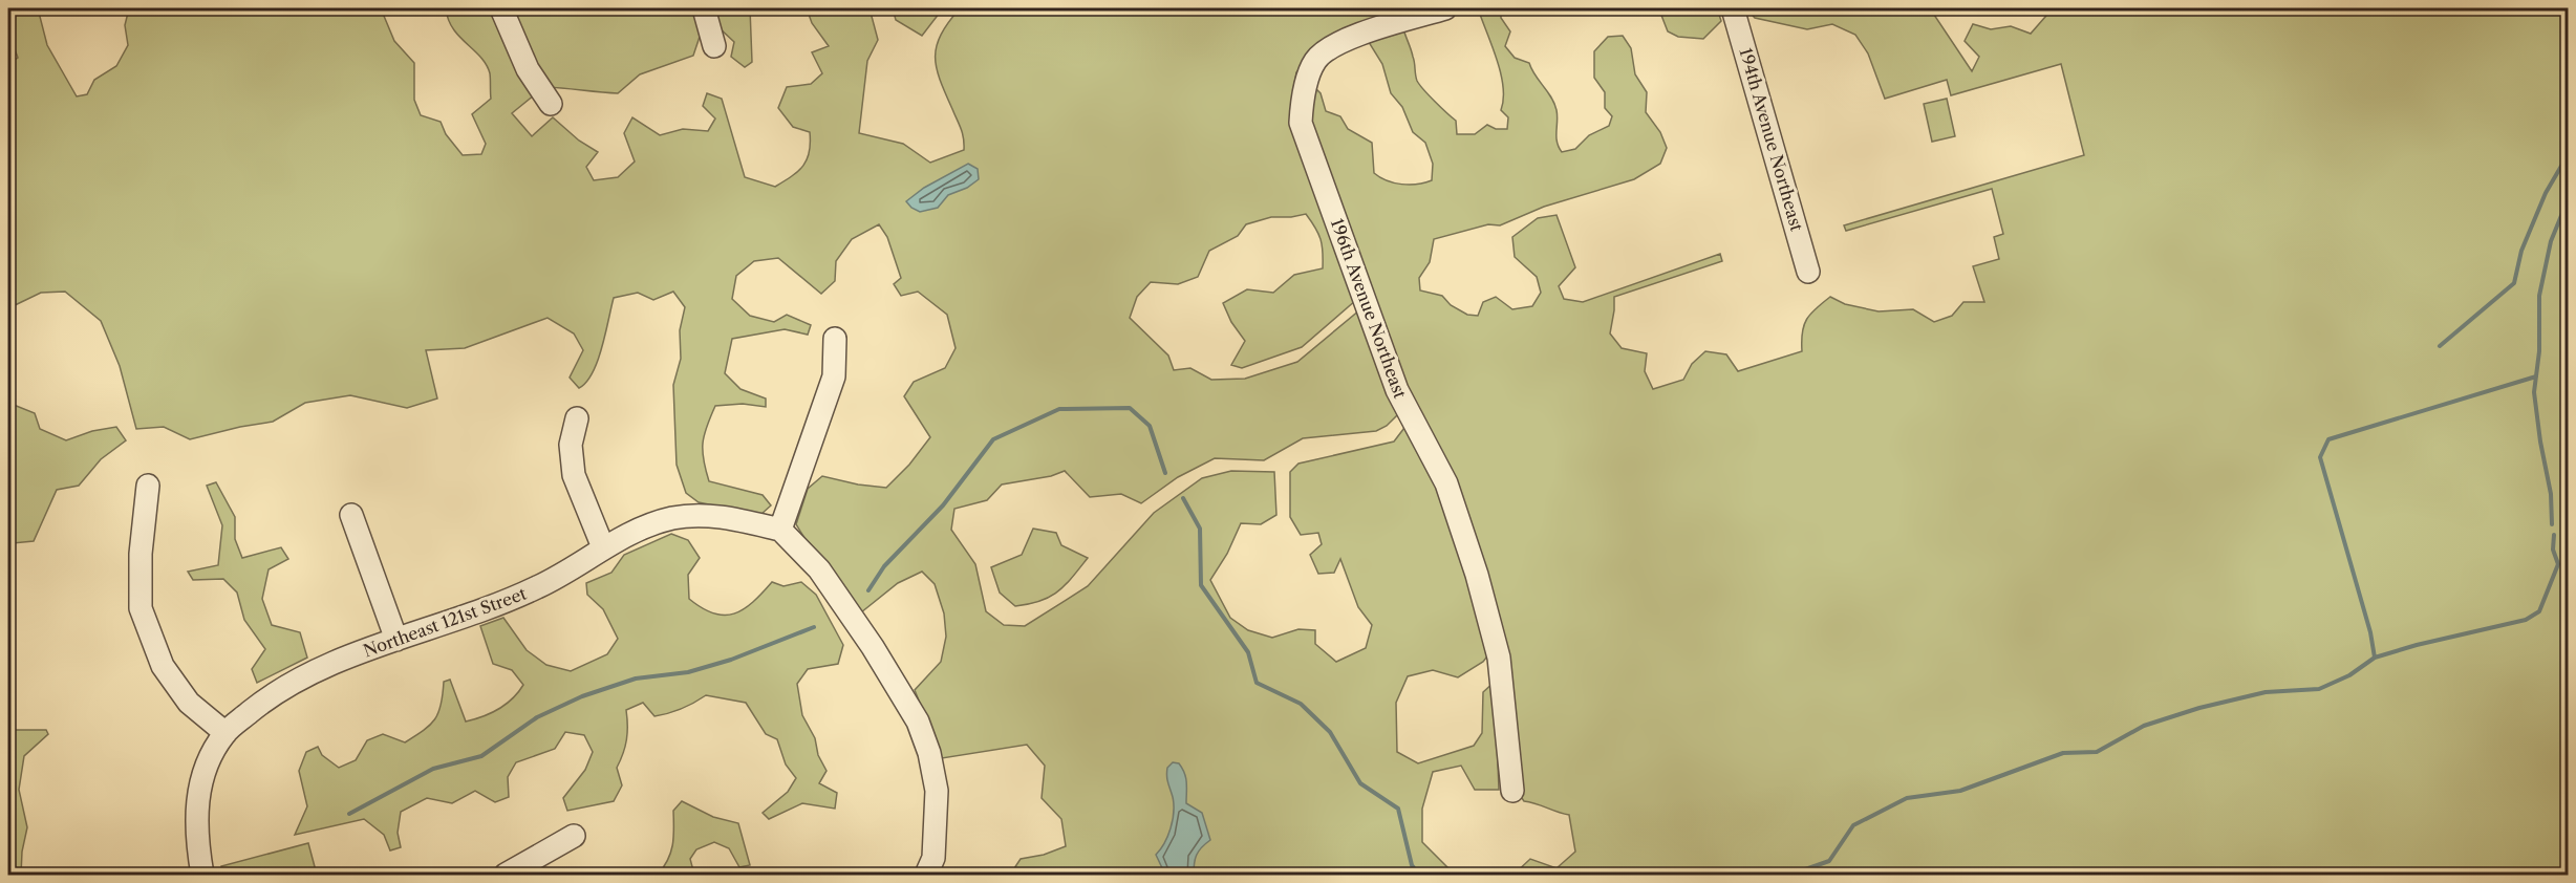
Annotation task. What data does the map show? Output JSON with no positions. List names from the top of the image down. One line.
{"streets":{"street":["194th Avenue Northeast","196th Avenue Northeast","Northeast 121st Street"]}}
